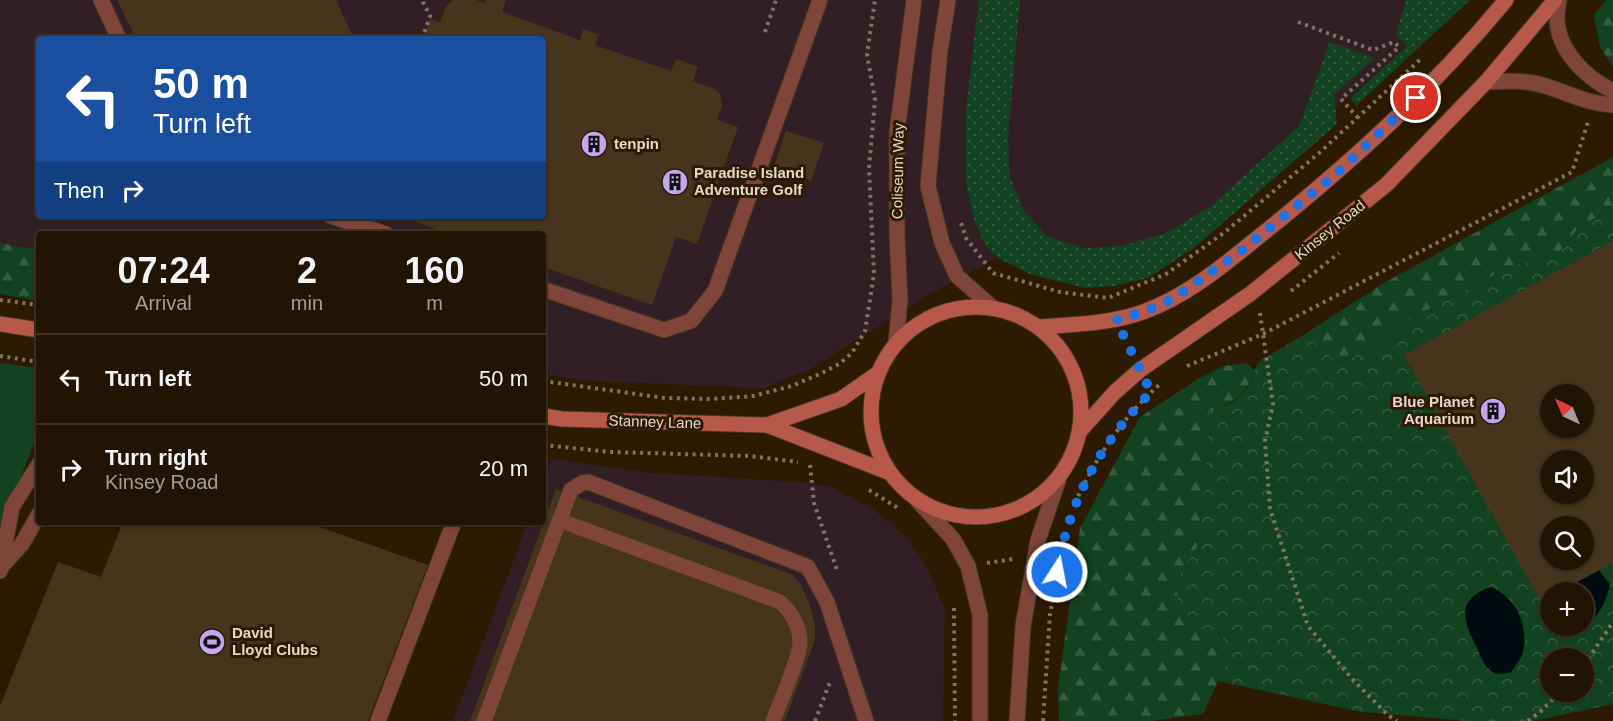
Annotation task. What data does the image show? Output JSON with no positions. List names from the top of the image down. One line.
{"streets":{"main road":["Kinsey Road","Stanney Lane"],"street":["Coliseum Way"]},"crossings":[["Coliseum Way","Kinsey Road"],["Coliseum Way","Stanney Lane"],["Kinsey Road","Stanney Lane"]],"places":{"building":["tenpin","Paradise Island Adventure Golf","Blue Planet Aquarium"],"sports":["David Lloyd Clubs"]},"north":"top left","page":{"turn":["50 m","Turn left"],"then":"Then","eta":["07:24","Arrival","2","min","160","m"],"list":[{"name":"Turn left","value":"50 m"},{"name":"Turn right","note":"Kinsey Road","value":"20 m"}],"map_buttons":["+","−"]}}
